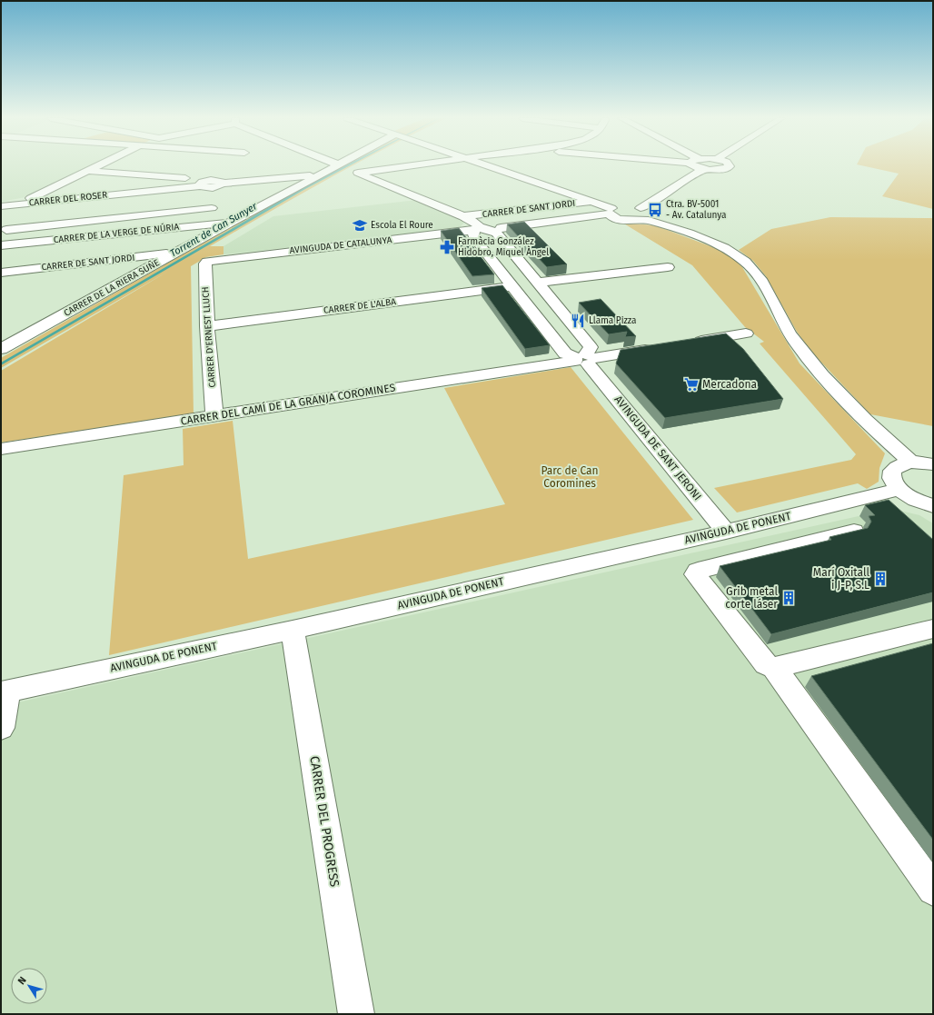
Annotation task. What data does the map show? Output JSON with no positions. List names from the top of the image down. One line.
{"streets":{"street":["CARRER DEL ROSER","CARRER DE SANT JORDI","CARRER DE LA VERGE DE NÚRIA","AVINGUDA DE CATALUNYA","CARRER DE LA RIERA SUÑE","CARRER DE L'ALBA","CARRER D'ERNEST LLUCH","CARRER DEL CAMÍ DE LA GRANJA COROMINES","AVINGUDA DE SANT JERONI","AVINGUDA DE PONENT","CARRER DEL PROGRESS"]},"crossings":[["CARRER DEL ROSER","CARRER DE LA RIERA SUÑE"],["CARRER DE SANT JORDI","CARRER DE LA RIERA SUÑE"],["CARRER DE LA VERGE DE NÚRIA","CARRER DE LA RIERA SUÑE"],["AVINGUDA DE CATALUNYA","CARRER D'ERNEST LLUCH"],["AVINGUDA DE CATALUNYA","AVINGUDA DE SANT JERONI"],["CARRER DE L'ALBA","CARRER D'ERNEST LLUCH"],["CARRER DE L'ALBA","AVINGUDA DE SANT JERONI"],["CARRER D'ERNEST LLUCH","CARRER DEL CAMÍ DE LA GRANJA COROMINES"],["CARRER DEL CAMÍ DE LA GRANJA COROMINES","AVINGUDA DE SANT JERONI"],["AVINGUDA DE SANT JERONI","AVINGUDA DE PONENT"],["AVINGUDA DE PONENT","CARRER DEL PROGRESS"]],"water":["Torrent de Can Sunyer"],"parks":["Parc de Can Coromines"],"places":{"bus stop":["Ctra. BV-5001 - Av. Catalunya"],"school or university":["Escola El Roure"],"pharmacy":["Farmàcia González Hidobro, Miquel Àngel"],"restaurant":["Llama Pizza"],"supermarket":["Mercadona"],"building":["Marí Oxitall i J-P, S.L","Grib metal corte láser"]},"north":"top left"}
